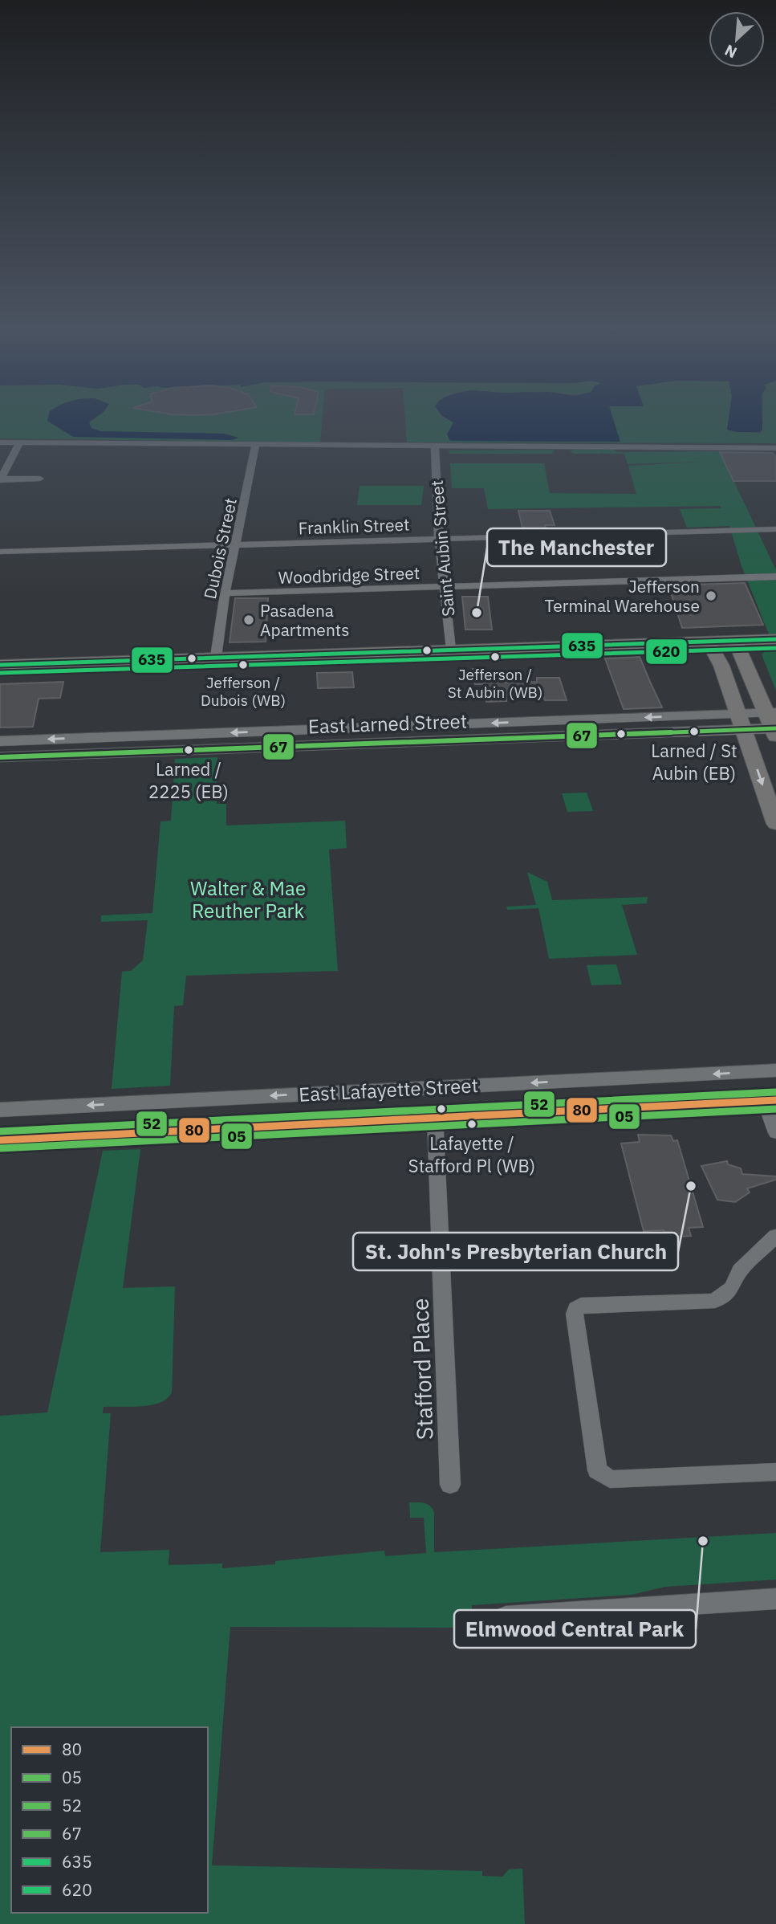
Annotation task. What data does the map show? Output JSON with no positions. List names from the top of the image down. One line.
{"streets":{"street":["Franklin Street","Dubois Street","Saint Aubin Street","Woodbridge Street","East Larned Street","East Lafayette Street","Stafford Place"]},"crossings":[["Franklin Street","Dubois Street"],["Franklin Street","Saint Aubin Street"],["Dubois Street","Woodbridge Street"],["Saint Aubin Street","Woodbridge Street"],["East Lafayette Street","Stafford Place"]],"parks":["Walter & Mae Reuther Park"],"places":["Jefferson Terminal Warehouse","The Manchester","Pasadena Apartments","Jefferson / St Aubin (WB)","Jefferson / Dubois (WB)","Larned / St Aubin (EB)","Larned / 2225 (EB)","Lafayette / Stafford Pl (WB)","St. John's Presbyterian Church","Elmwood Central Park"],"lines":["transit line 635","transit line 620","transit line 67","transit line 52","transit line 80","transit line 05"],"legend":["80","05","52","67","635","620"],"north":"bottom left"}
